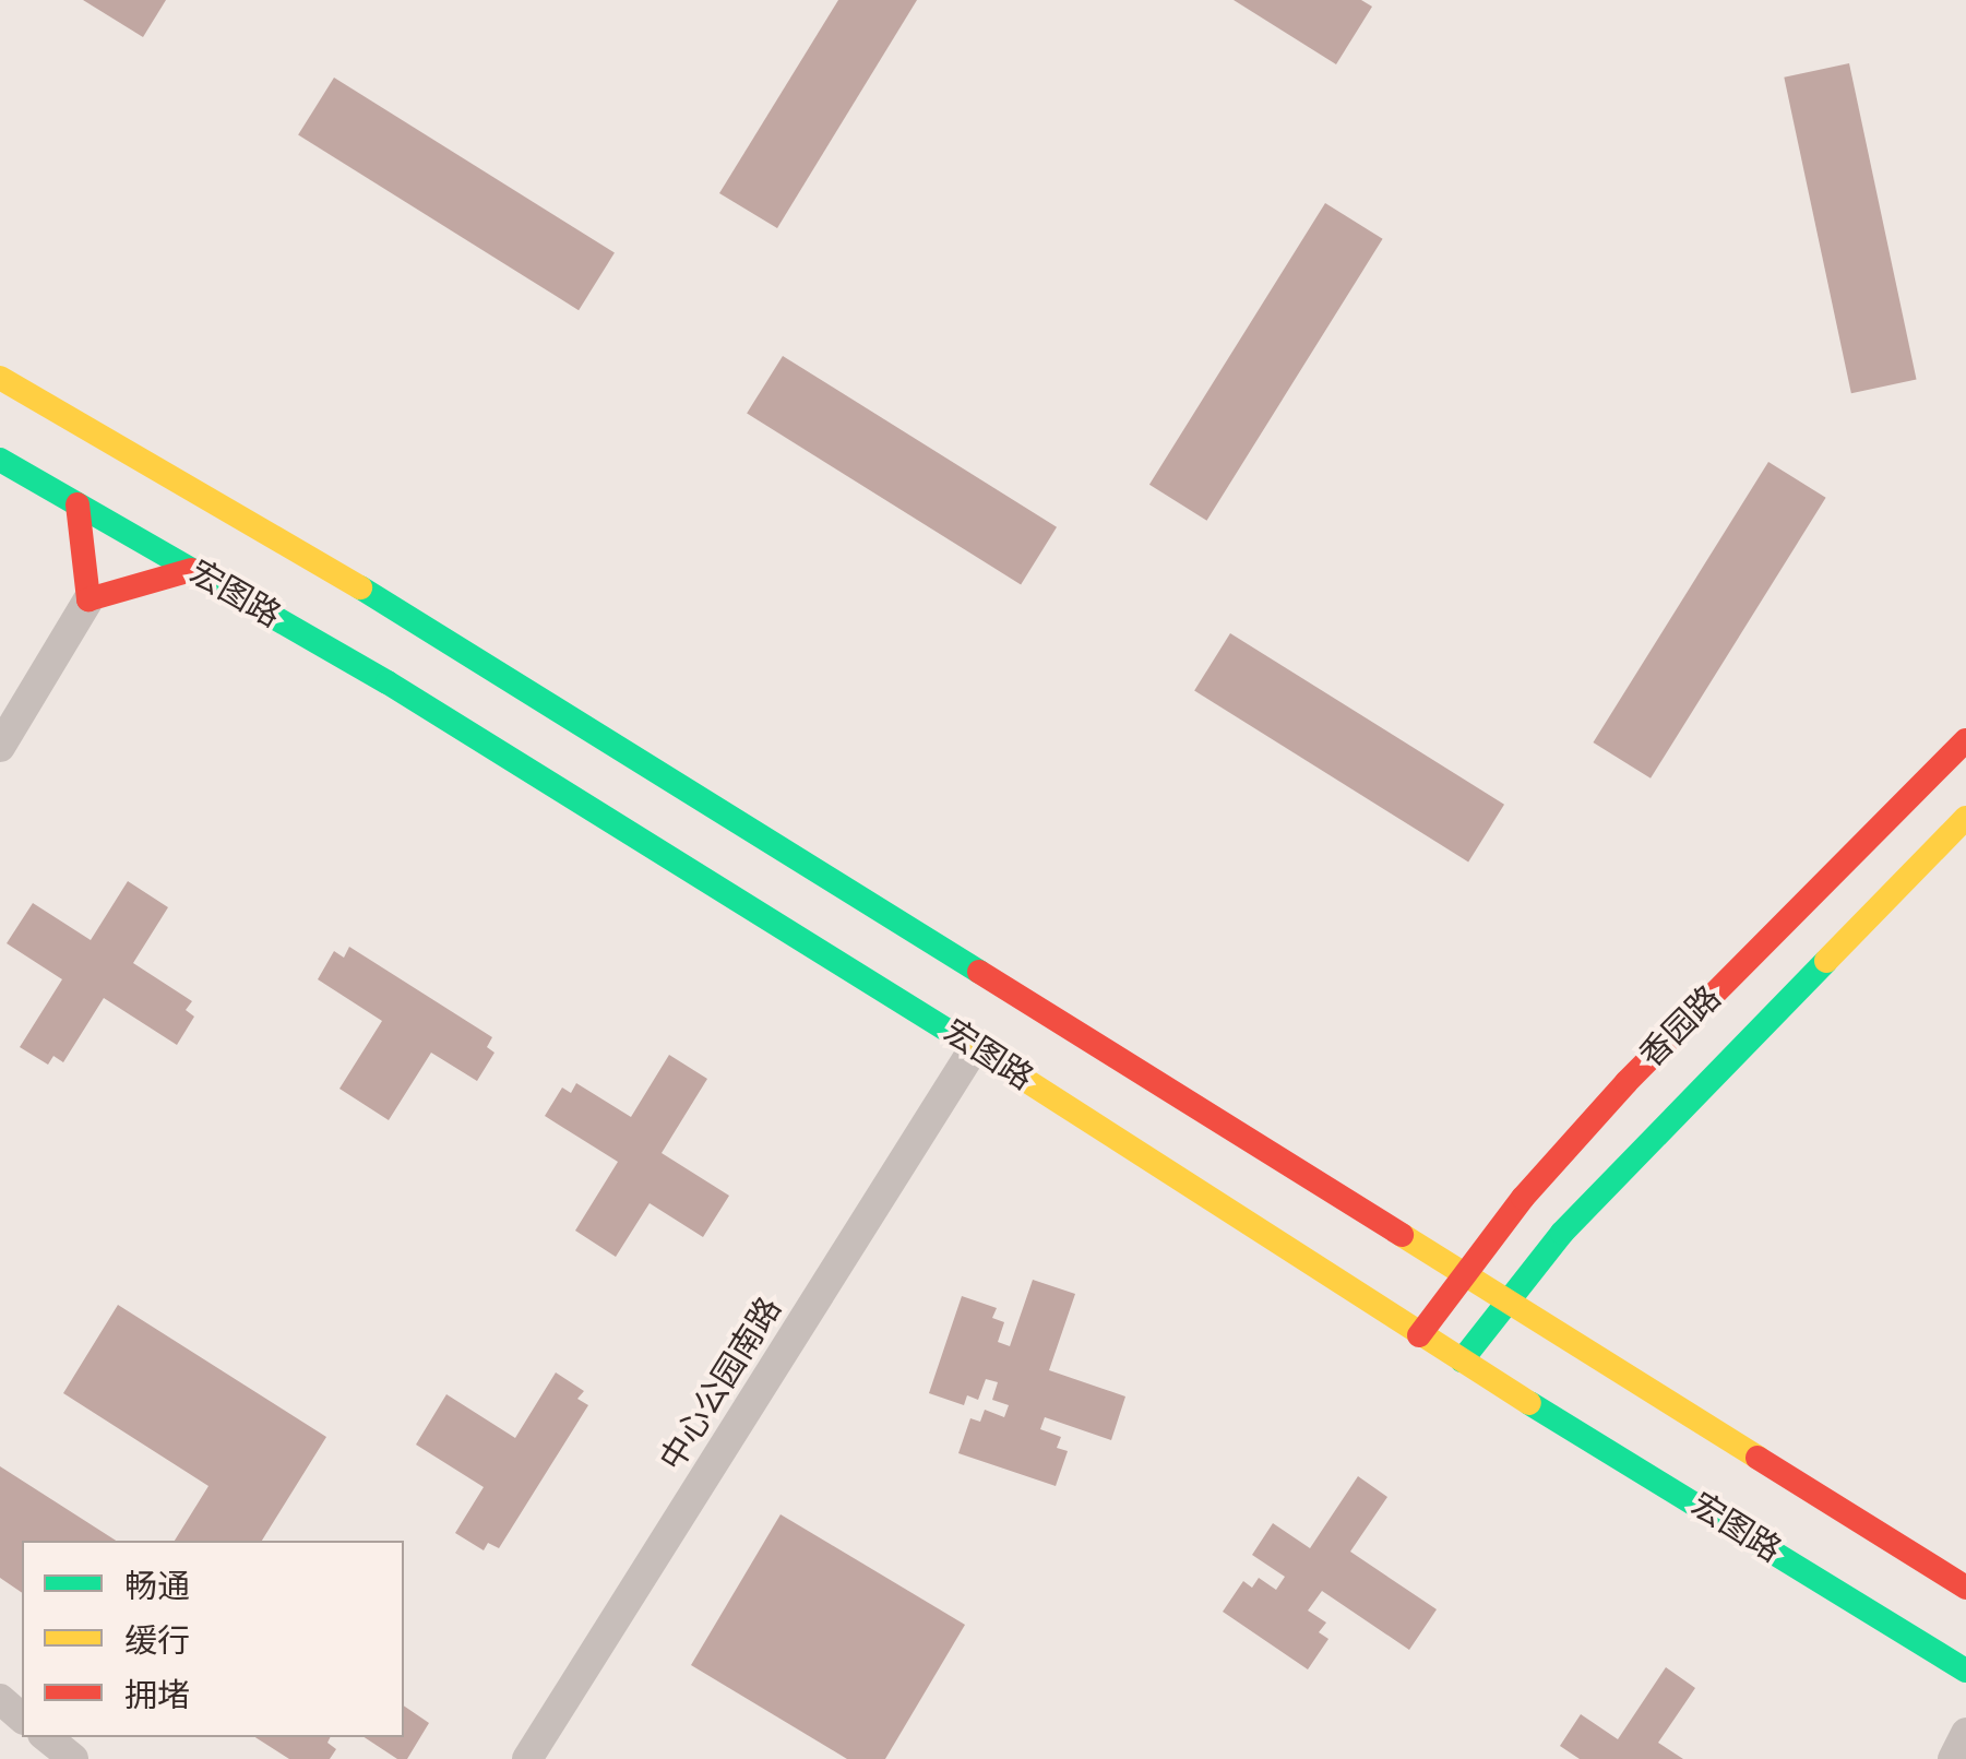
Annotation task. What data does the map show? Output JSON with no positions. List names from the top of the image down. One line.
{"streets":{"main road":["宏图路","香园路"],"street":["中心公园南路"]},"crossings":[["宏图路","香园路"],["宏图路","中心公园南路"]],"legend":["畅通","缓行","拥堵"]}
